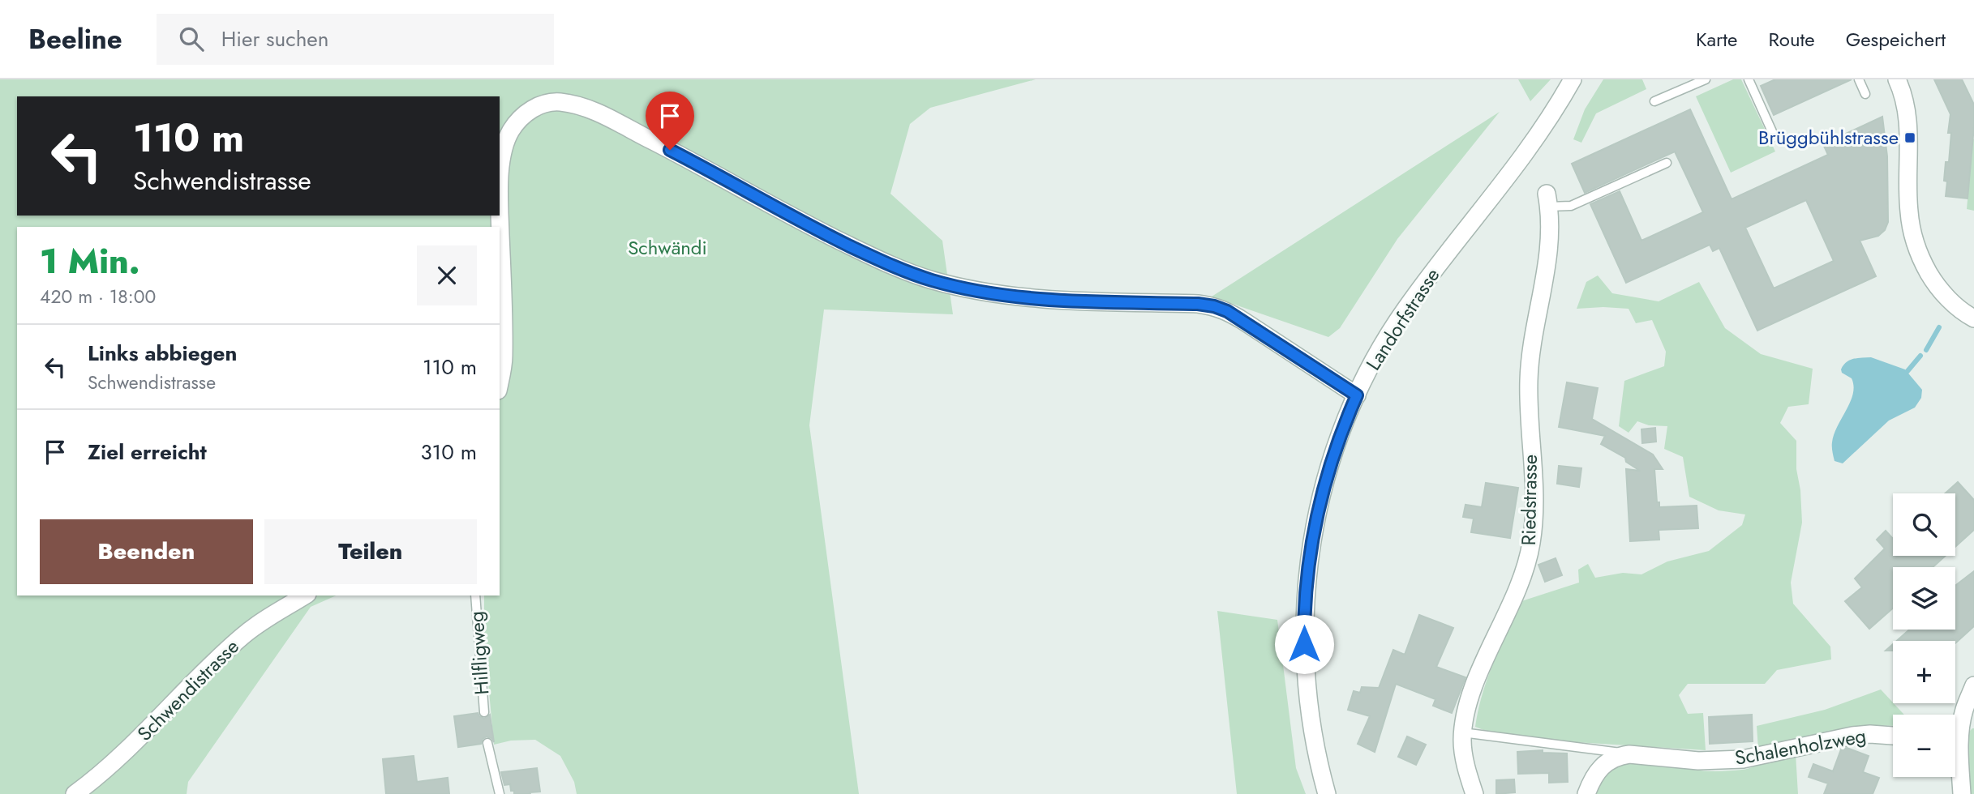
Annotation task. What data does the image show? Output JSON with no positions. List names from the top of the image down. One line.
{"streets":{"street":["Landorfstrasse","Riedstrasse","Schwendistrasse","Schalenholzweg"],"lane":["Hilfligweg"]},"crossings":[["Riedstrasse","Schalenholzweg"]],"parks":["Schwändi"],"places":{"transit":["Brüggbühlstrasse"]},"page":{"header":"Beeline","search":"Hier suchen","nav":["Karte","Route","Gespeichert"],"turn":["110 m","Schwendistrasse"],"heading":["1 Min.","420 m · 18:00"],"list":[{"name":"Links abbiegen","note":"Schwendistrasse","value":"110 m"},{"name":"Ziel erreicht","value":"310 m"}],"map_buttons":["+","−"],"buttons":["Beenden","Teilen"]}}
